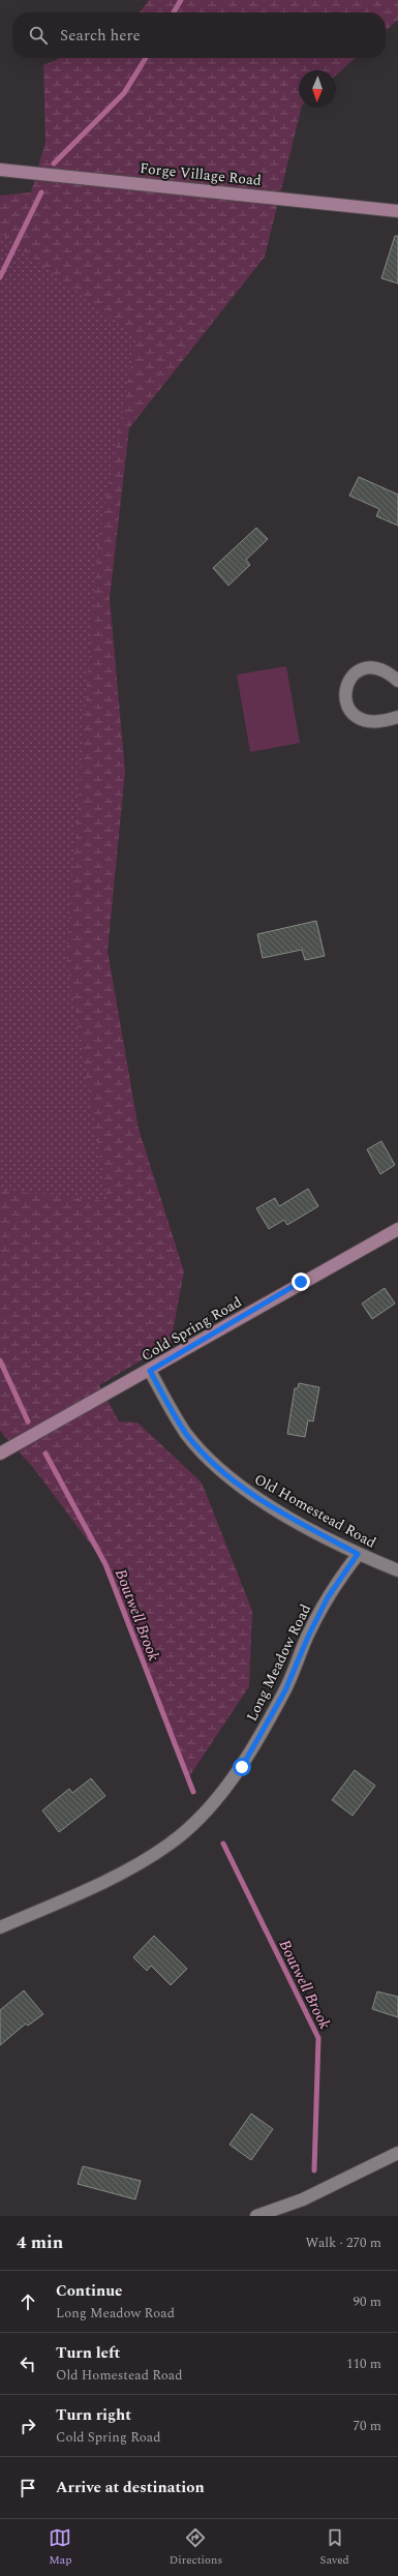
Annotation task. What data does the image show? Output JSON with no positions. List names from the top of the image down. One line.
{"streets":{"street":["Forge Village Road","Cold Spring Road","Old Homestead Road","Long Meadow Road"]},"crossings":[["Cold Spring Road","Old Homestead Road"],["Old Homestead Road","Long Meadow Road"]],"water":["Boutwell Brook"],"north":"bottom","page":{"search":"Search here","heading":["4 min","Walk · 270 m"],"list":[["Continue","Long Meadow Road","90 m"],["Turn left","Old Homestead Road","110 m"],["Turn right","Cold Spring Road","70 m"],"Arrive at destination"],"nav":["Map","Directions","Saved"]}}
